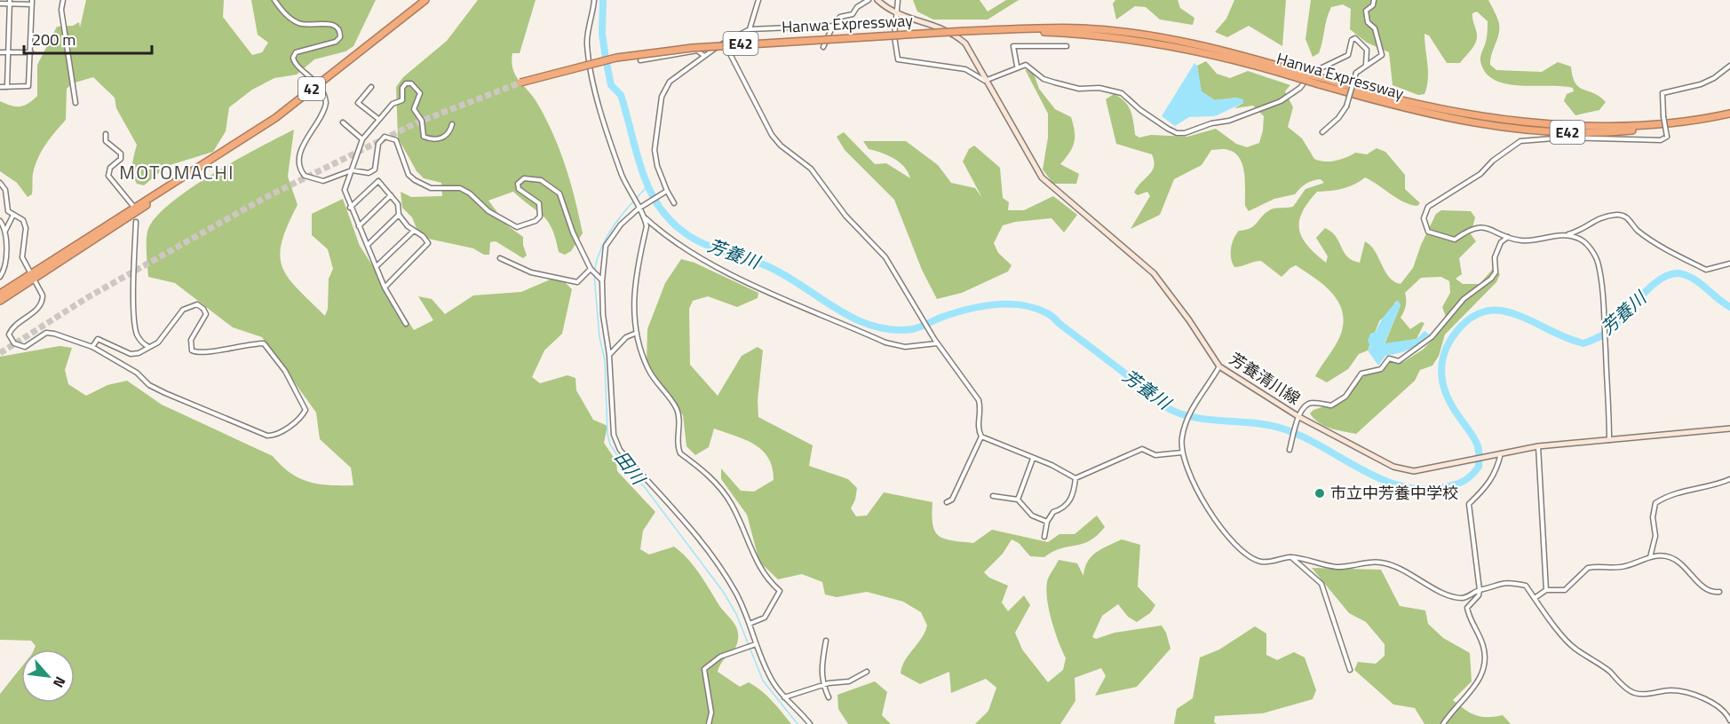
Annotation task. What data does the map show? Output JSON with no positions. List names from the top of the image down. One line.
{"streets":{"highway":["Hanwa Expressway","E42","42"],"main road":["芳養清川線"]},"districts":["MOTOMACHI"],"water":["芳養川","田川"],"places":["市立中芳養中学校"],"scale_bar":"200 m","north":"bottom right"}
